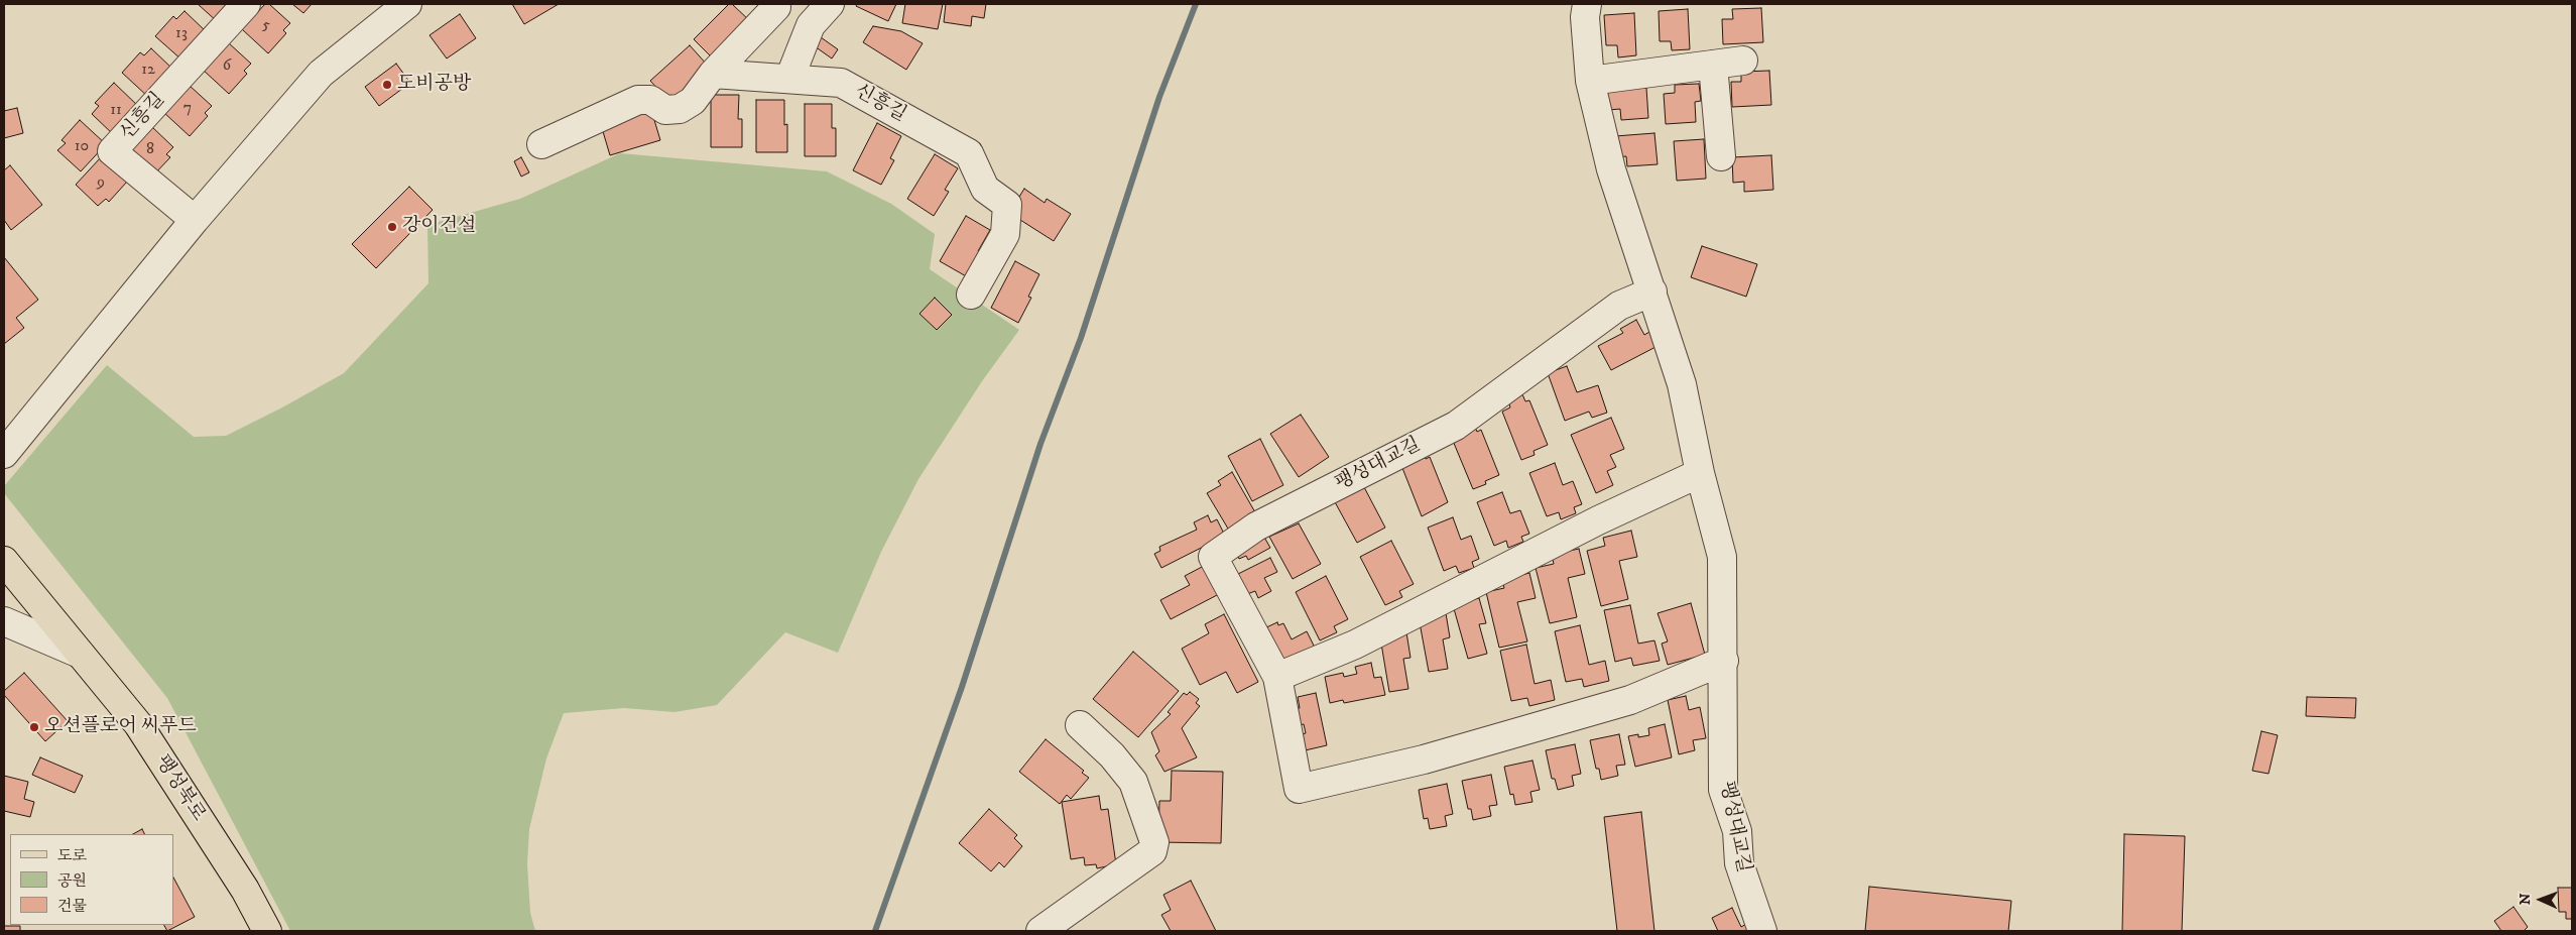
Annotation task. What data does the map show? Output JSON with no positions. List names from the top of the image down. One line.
{"streets":{"main road":["팽성북로"],"street":["신흥길","팽성대교길"]},"places":["도비공방","강이건설","오션플로어 씨푸드"],"house_numbers":["5","13","6","12","7","11","10","8","9"],"legend":["도로","공원","건물"],"north":"left"}
